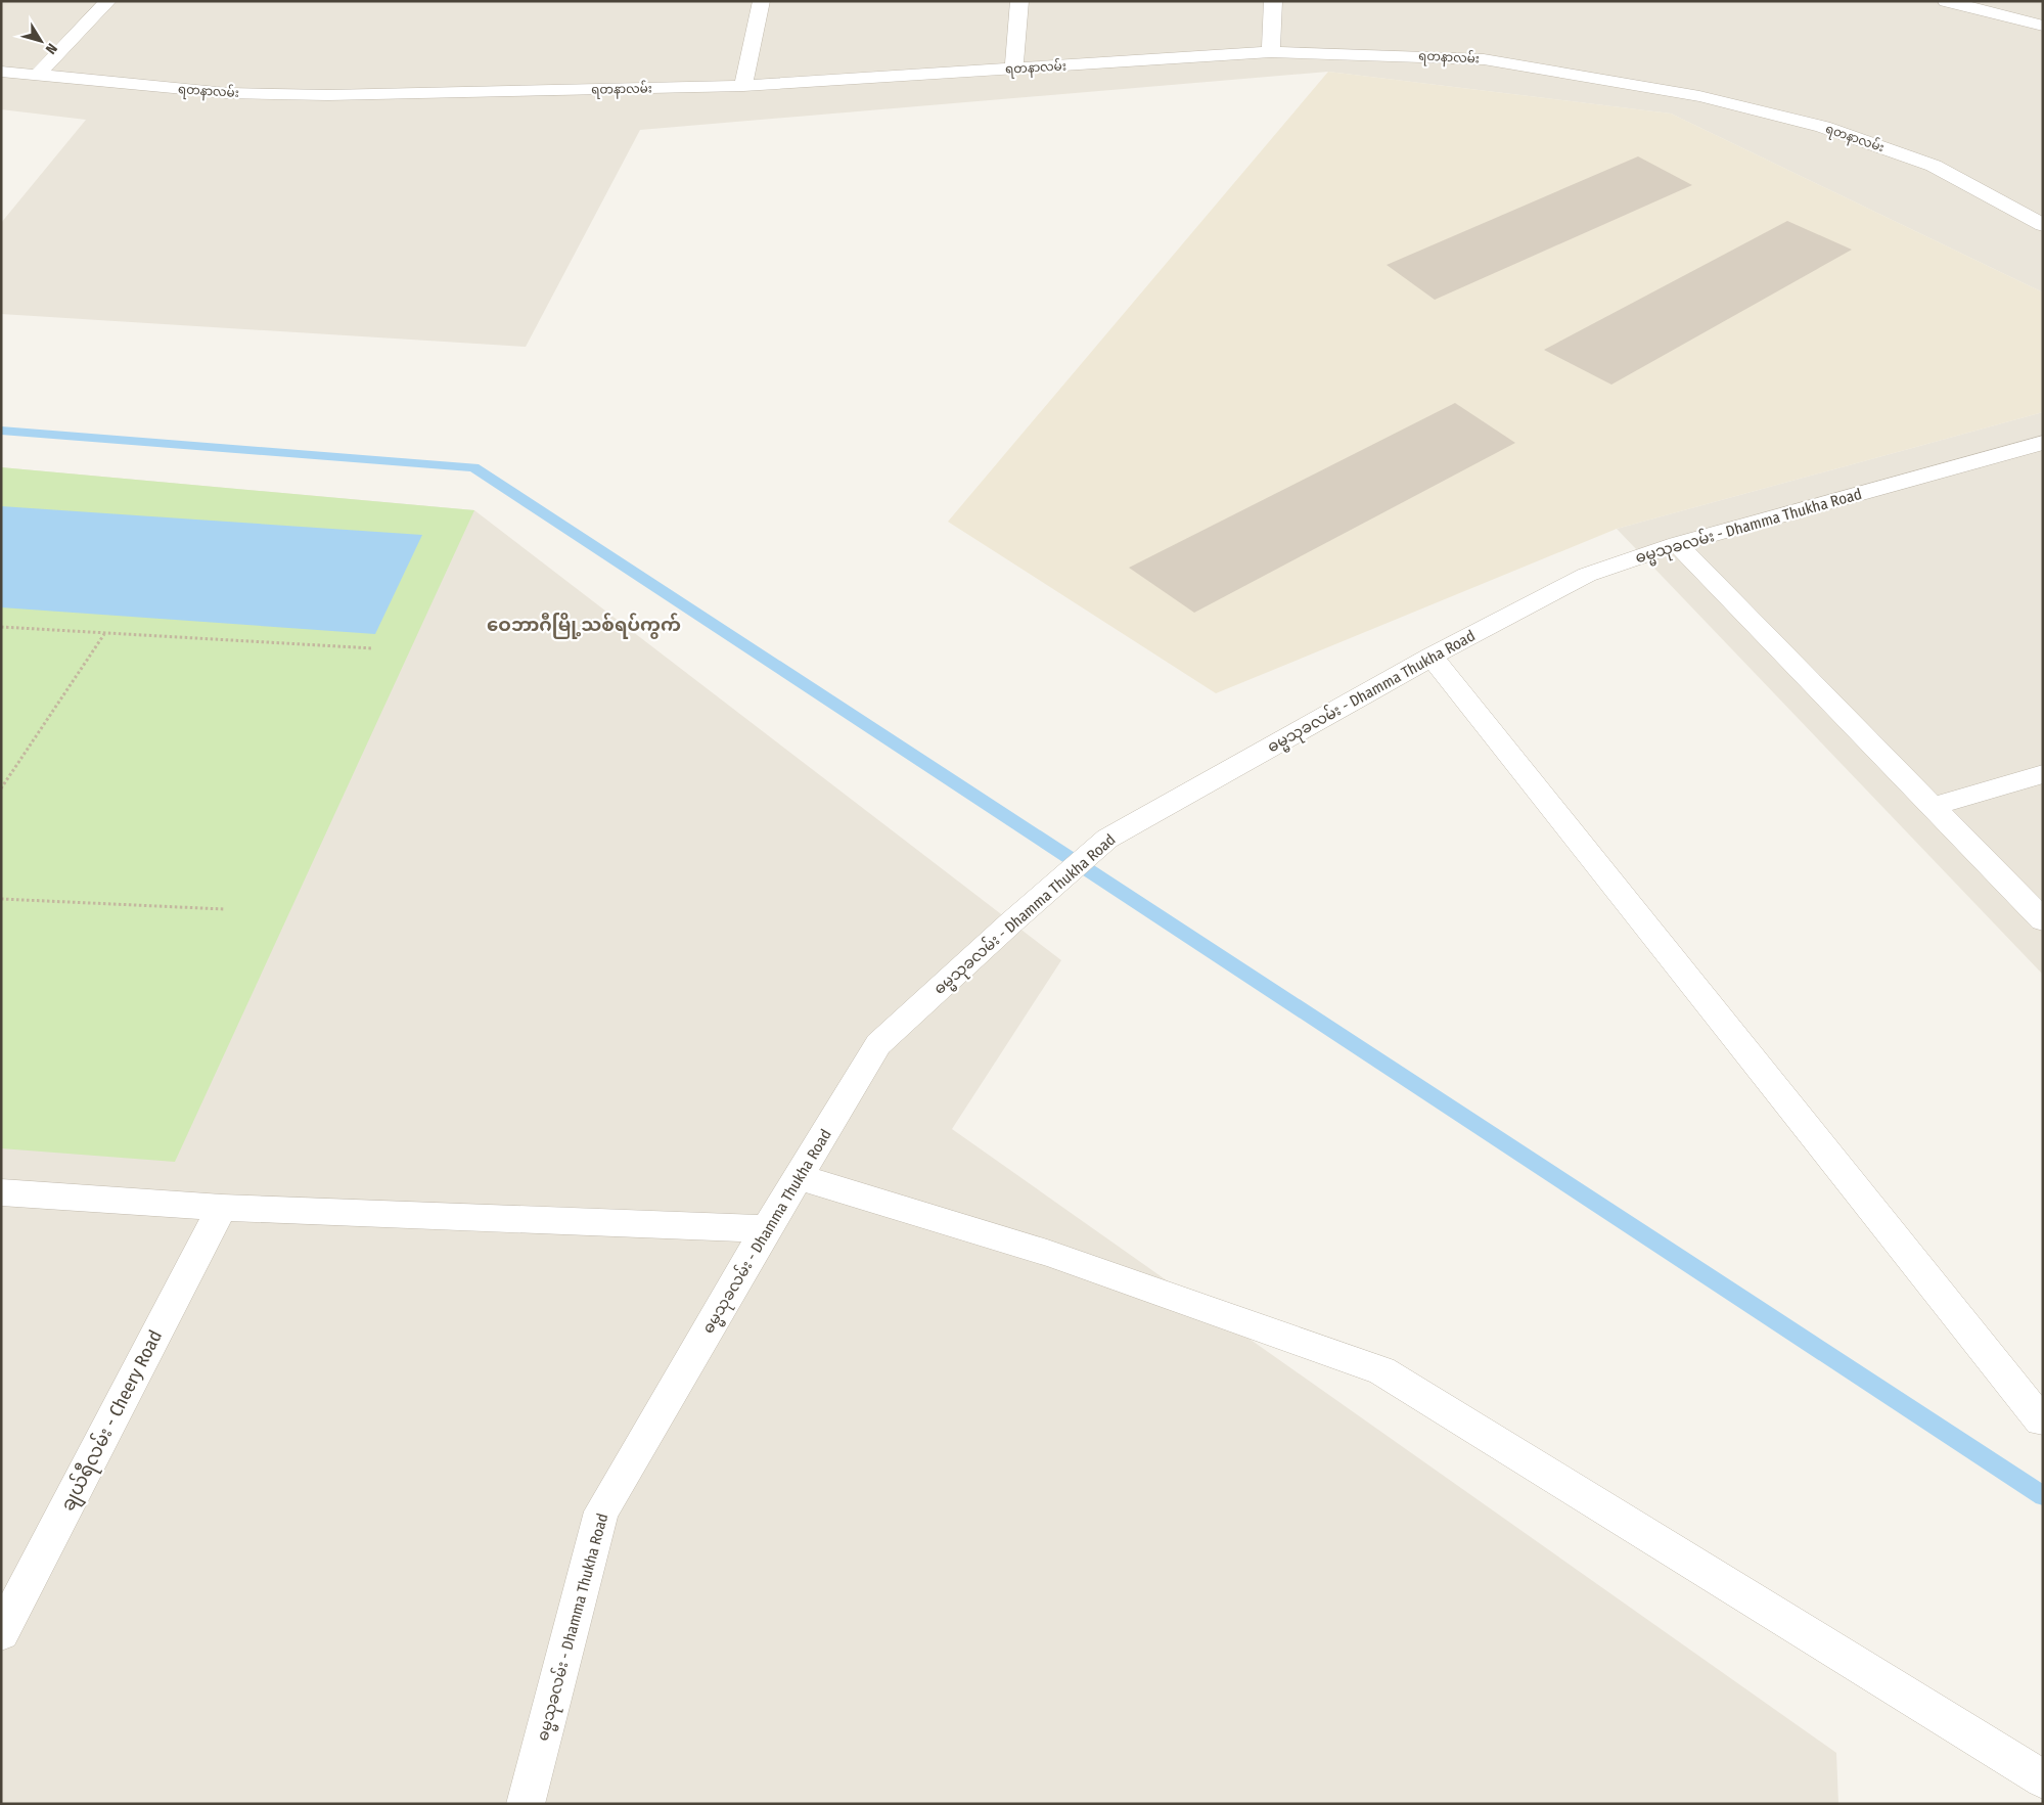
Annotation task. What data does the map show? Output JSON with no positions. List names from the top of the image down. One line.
{"streets":{"street":["ရတနာလမ်း","ဓမ္မသုခလမ်း - Dhamma Thukha Road","ချယ်ရီလမ်း - Cheery Road"]},"districts":["ဝေဘာဂီမြို့သစ်ရပ်ကွက်"],"north":"bottom right"}
